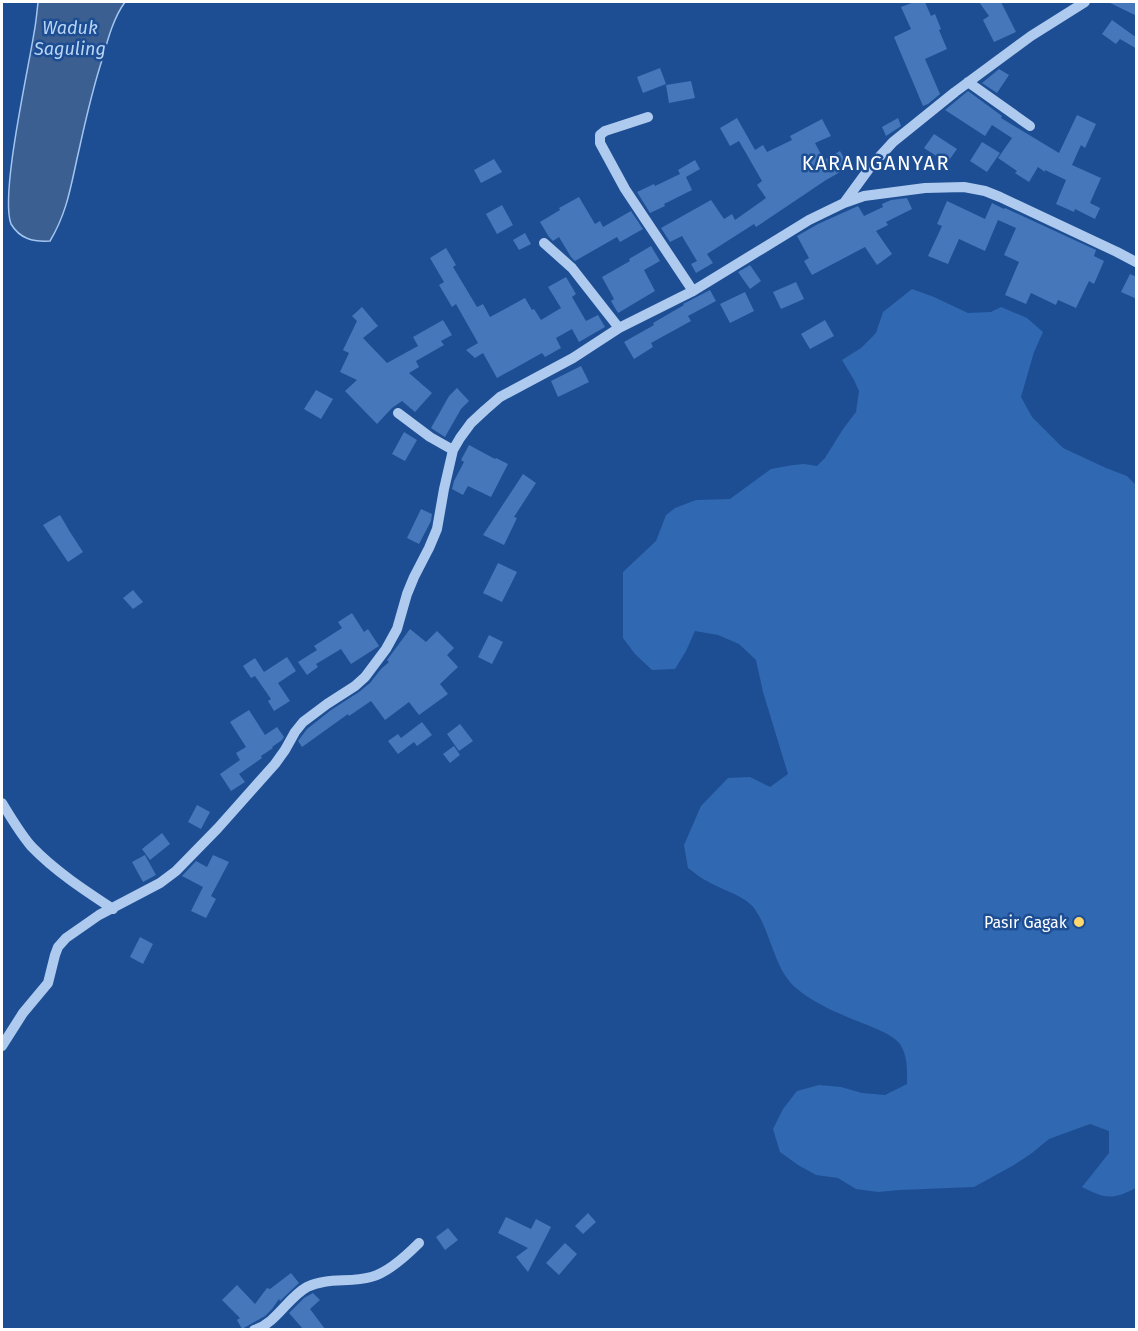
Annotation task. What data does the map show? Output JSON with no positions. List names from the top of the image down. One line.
{"districts":["KARANGANYAR"],"water":["Waduk Saguling"],"places":["Pasir Gagak"]}
